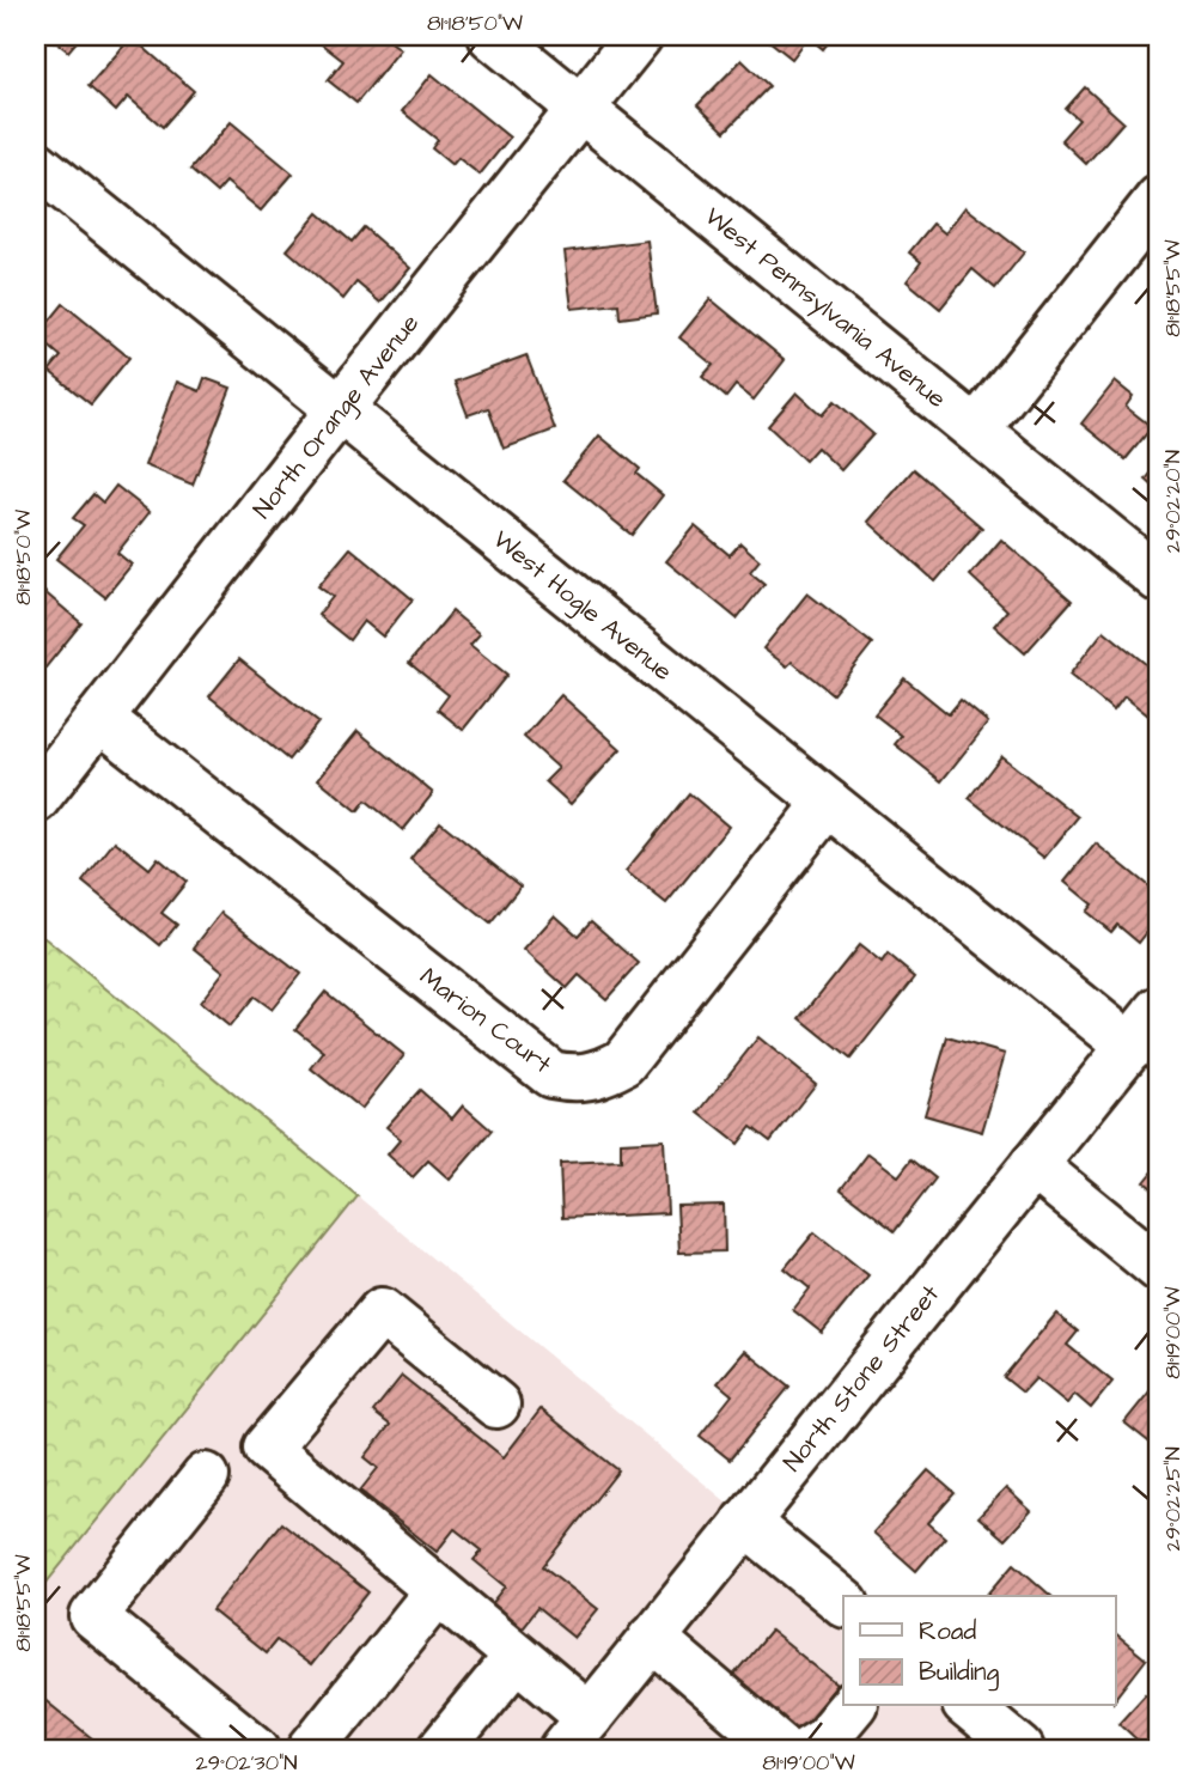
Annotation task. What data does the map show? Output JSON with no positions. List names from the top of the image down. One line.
{"streets":{"street":["West Pennsylvania Avenue","North Orange Avenue","West Hogle Avenue","Marion Court","North Stone Street"]},"crossings":[["West Pennsylvania Avenue","North Orange Avenue"],["North Orange Avenue","West Hogle Avenue"],["North Orange Avenue","Marion Court"],["West Hogle Avenue","Marion Court"],["West Hogle Avenue","North Stone Street"]],"legend":["Road","Building"],"coordinates":["81°18'50\"W","81°18'55\"W","29°02'20\"N","81°19'00\"W","29°02'25\"N","29°02'30\"N"]}
